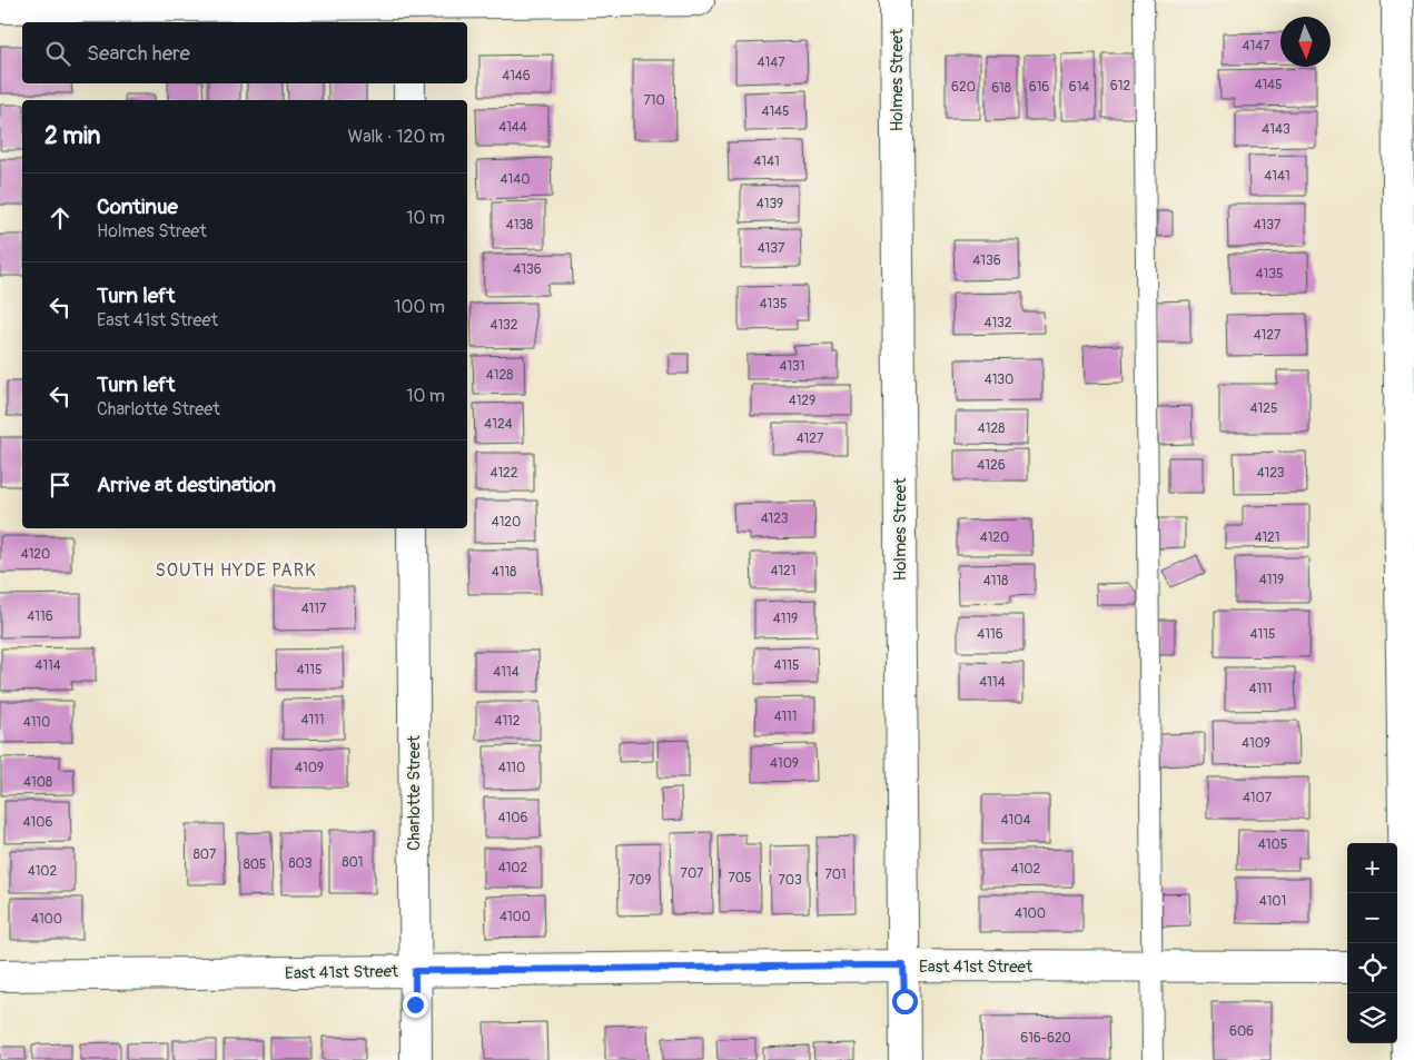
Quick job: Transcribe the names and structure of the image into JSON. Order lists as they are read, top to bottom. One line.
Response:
{"streets":{"street":["Holmes Street","Charlotte Street","East 41st Street"]},"crossings":[["Holmes Street","East 41st Street"],["Charlotte Street","East 41st Street"]],"districts":["SOUTH HYDE PARK"],"house_numbers":["4147","4147","4146","4145","612","620","616","614","618","710","4145","4144","4143","4141","4141","4140","4139","4138","4137","4137","4136","4136","4135","4135","4132","4132","4127","4131","4128","4130","4129","4125","4124","4128","4127","4126","4122","4123","4123","4120","4120","4121","4120","4121","4118","4119","4118","4117","4116","4119","4116","4115","4114","4115","4115","4114","4114","4111","4111","4111","4112","4110","4109","4109","4109","4110","4108","4107","4106","4104","4106","4105","807","801","803","805","4102","4102","4102","707","701","705","709","703","4101","4100","4100","4100","606","616-620"],"north":"bottom","page":{"search":"Search here","heading":["2 min","Walk · 120 m"],"list":[["Continue","Holmes Street","10 m"],["Turn left","East 41st Street","100 m"],["Turn left","Charlotte Street","10 m"],"Arrive at destination"],"map_buttons":["+","−"]}}
